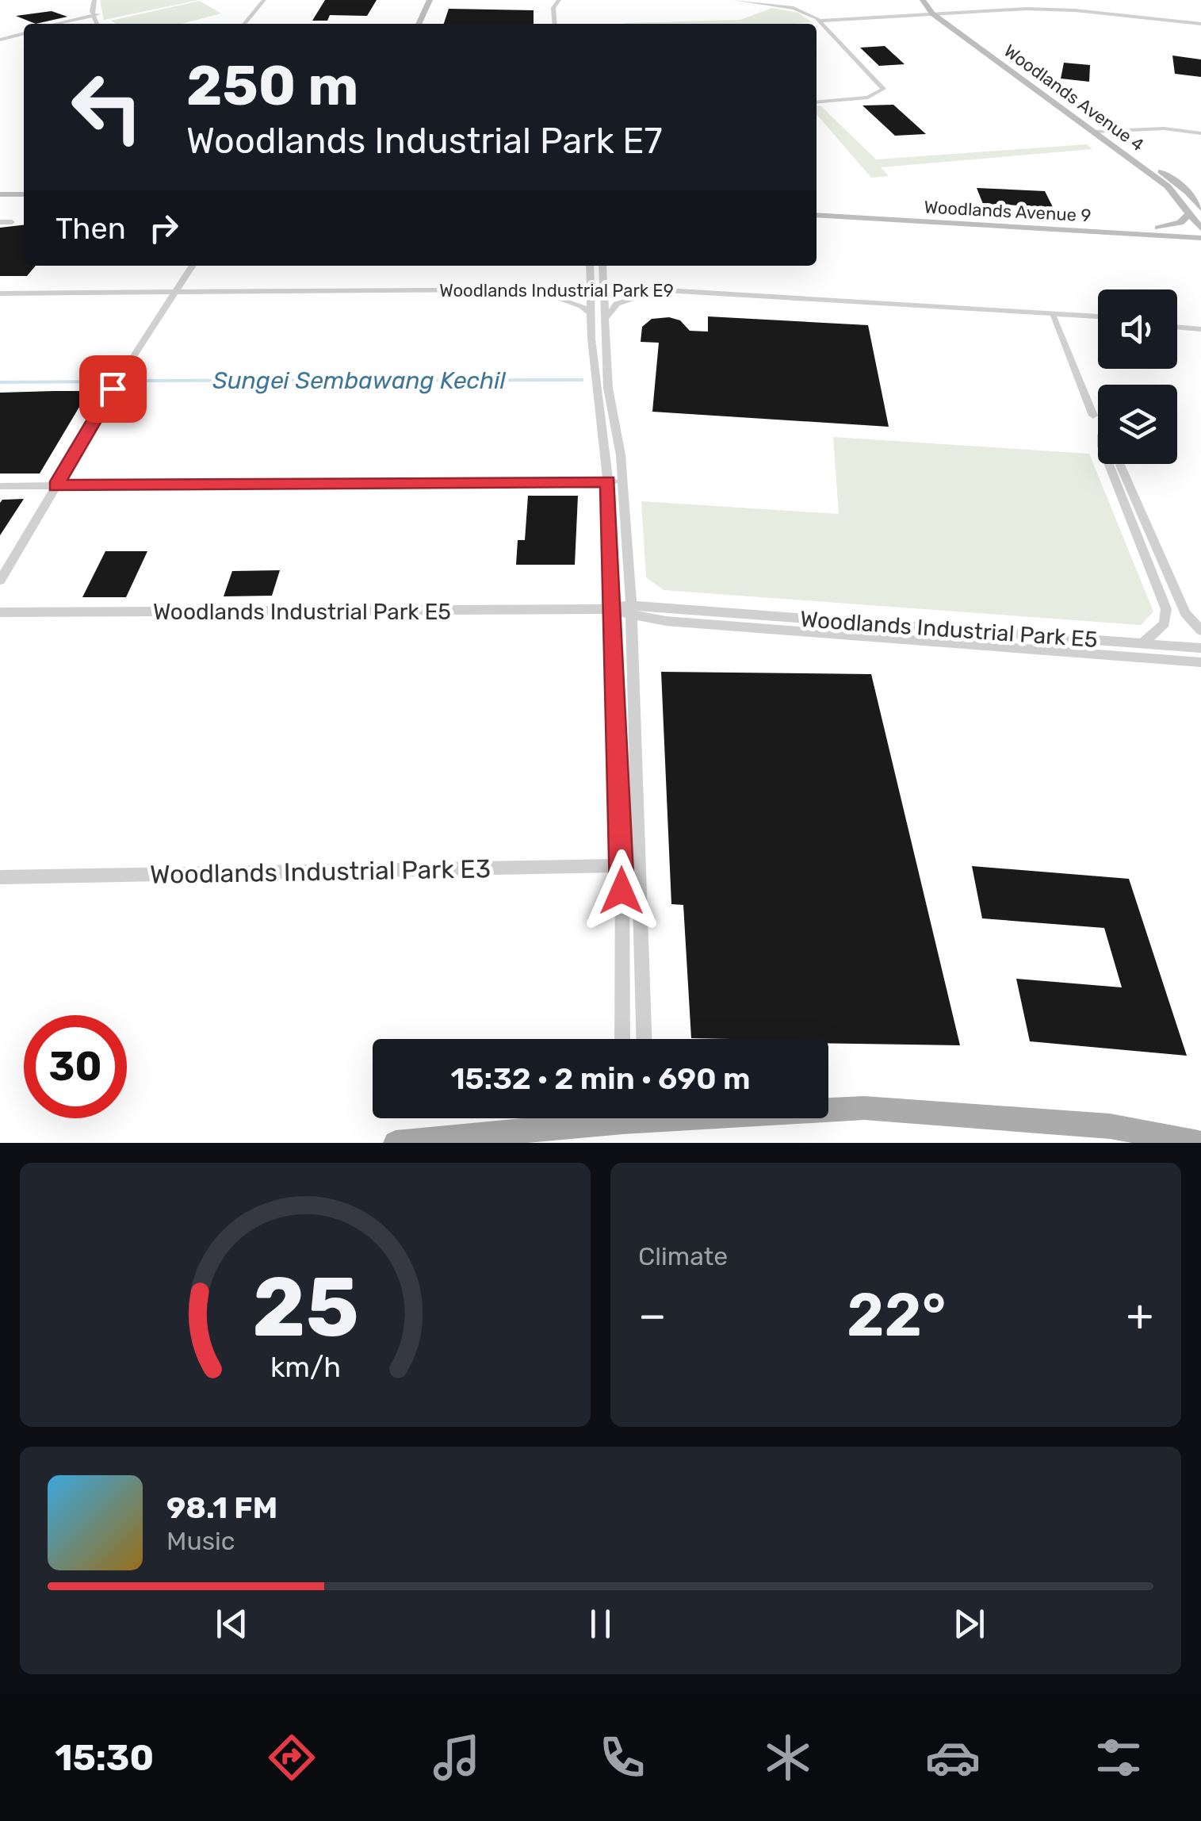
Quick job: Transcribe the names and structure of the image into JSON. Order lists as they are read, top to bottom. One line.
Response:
{"streets":{"main road":["Woodlands Avenue 4","Woodlands Avenue 9"],"street":["Woodlands Industrial Park E9","Woodlands Industrial Park E5","Woodlands Industrial Park E3"]},"crossings":[["Woodlands Avenue 4","Woodlands Avenue 9"]],"water":["Sungei Sembawang Kechil"],"page":{"turn":["250 m","Woodlands Industrial Park E7"],"then":"Then","limit":"30","trip":"15:32 · 2 min · 690 m","tile":"Climate","heat":["−","22°","+"],"song":["98.1 FM","Music"],"tabs":"15:30","gauge":["25","km/h"]}}
